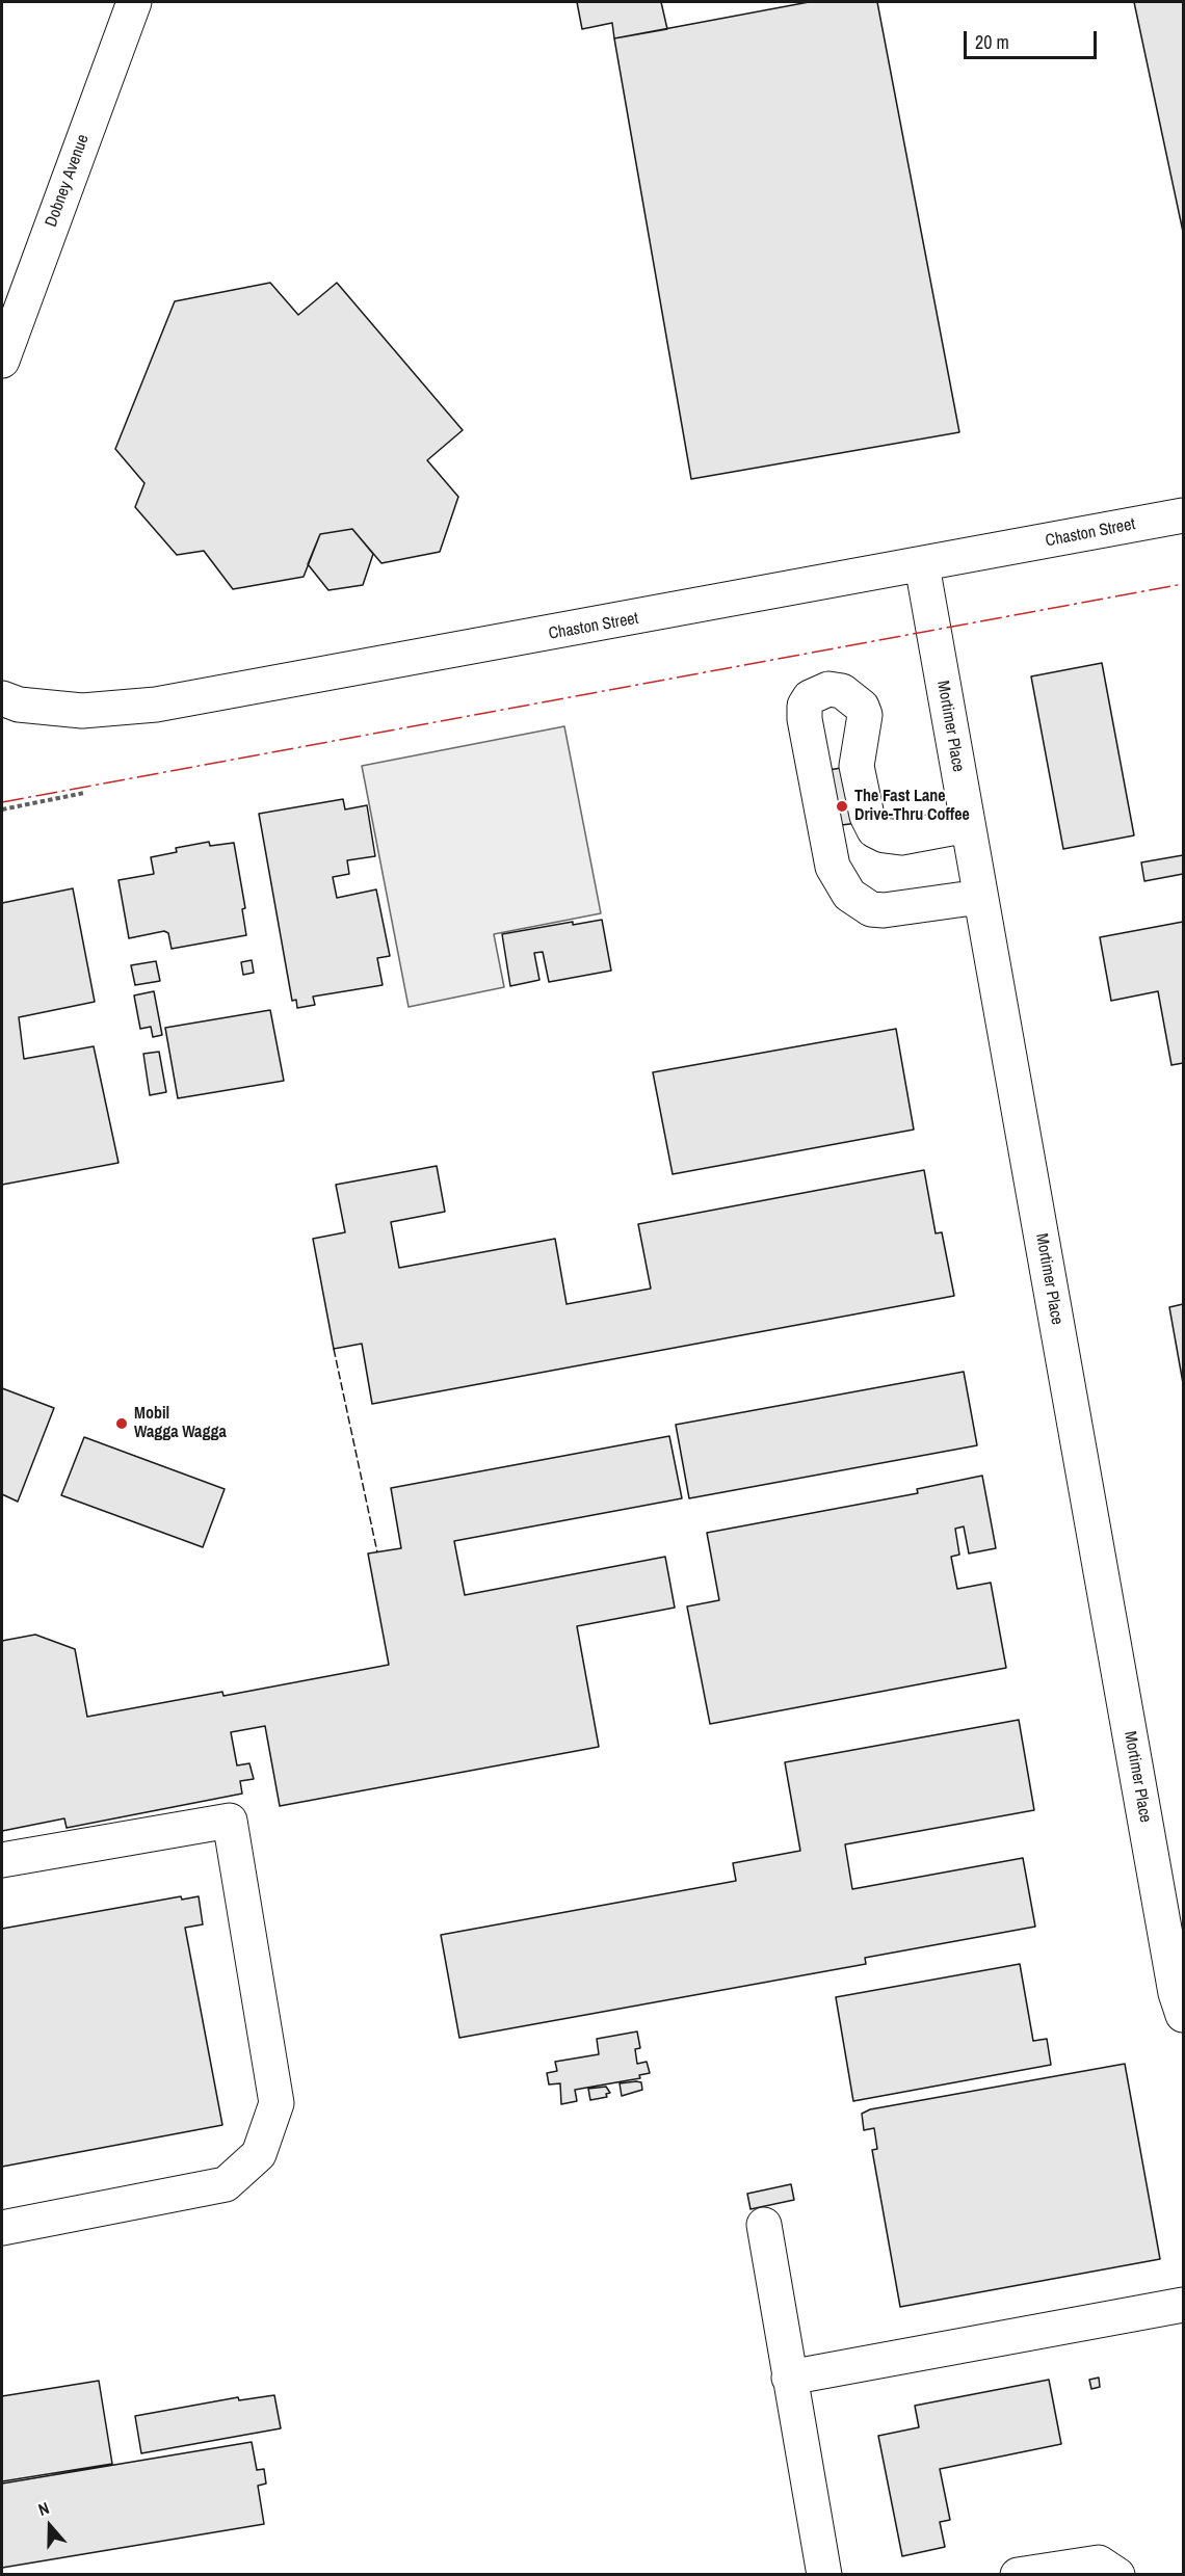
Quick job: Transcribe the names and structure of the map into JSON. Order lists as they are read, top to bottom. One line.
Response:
{"streets":{"street":["Dobney Avenue","Chaston Street","Mortimer Place"]},"crossings":[["Chaston Street","Mortimer Place"]],"places":["The Fast Lane Drive-Thru Coffee","Mobil Wagga Wagga"],"scale_bar":"20 m","north":"top"}
